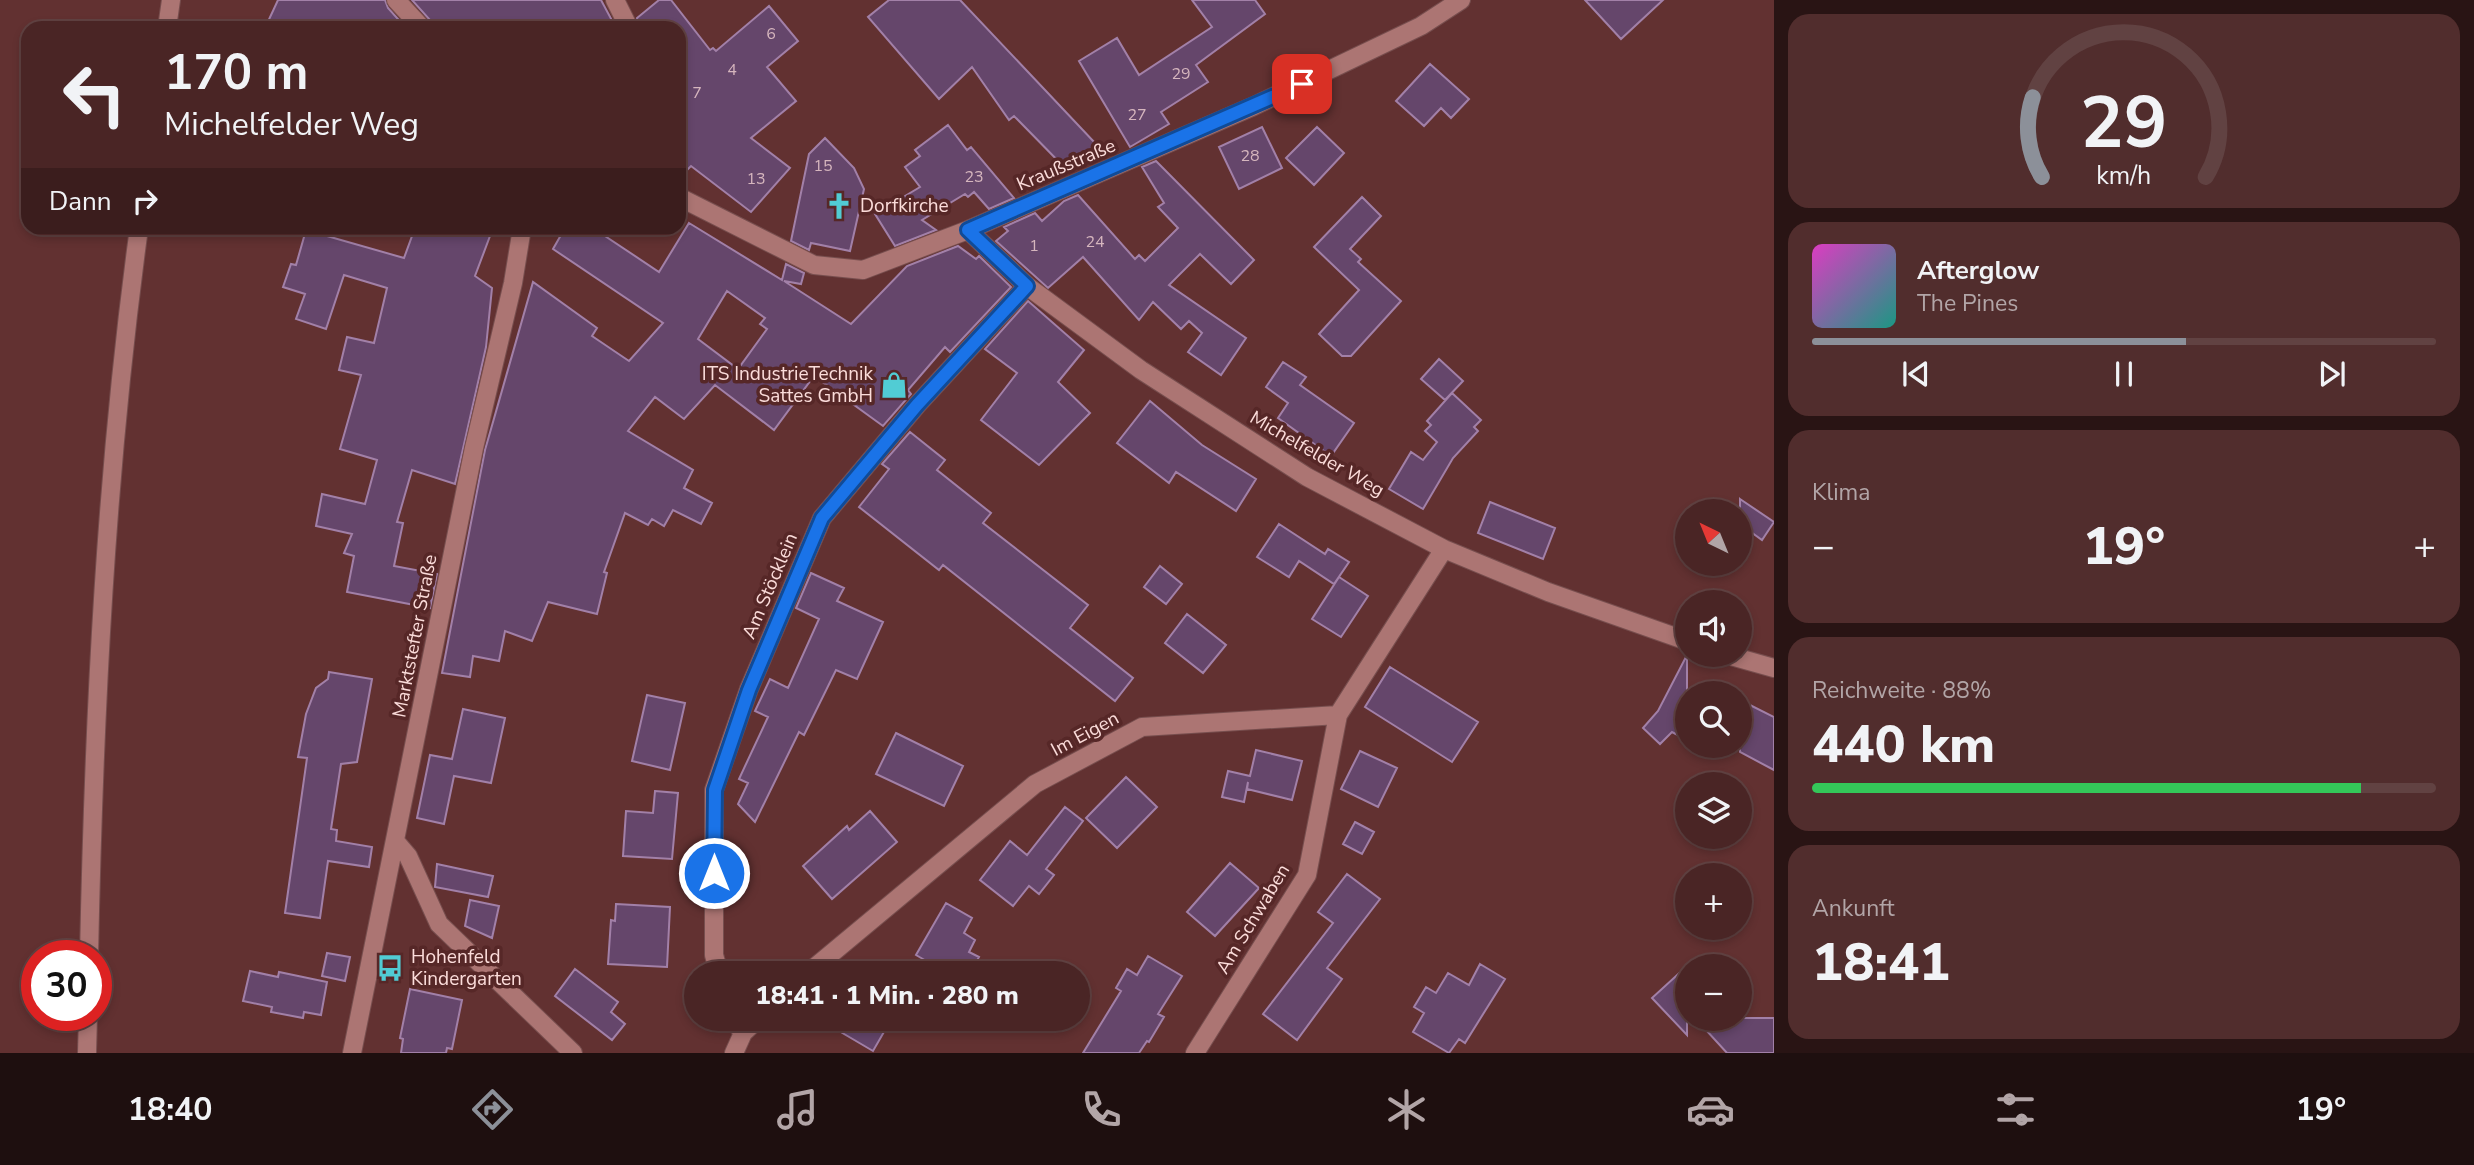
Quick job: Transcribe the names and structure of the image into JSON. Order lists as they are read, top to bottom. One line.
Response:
{"streets":{"street":["Kraußstraße","Michelfelder Weg","Am Stöcklein","Marktstefter Straße","Im Eigen","Am Schwaben"]},"crossings":[["Kraußstraße","Michelfelder Weg"],["Michelfelder Weg","Am Stöcklein"],["Im Eigen","Am Schwaben"]],"places":{"church":["Dorfkirche"],"shop":["ITS IndustrieTechnik Sattes GmbH"],"bus stop":["Hohenfeld Kindergarten"]},"house_numbers":["6","4","29","7","27","28","15","23","13","24","1"],"north":"top left","page":{"turn":["170 m","Michelfelder Weg"],"then":"Dann","song":["Afterglow","The Pines"],"tile":["Klima",["Reichweite · 88%","440 km"],["Ankunft","18:41"]],"map_buttons":["+","−"],"heat":["−","19°","+"],"limit":"30","trip":"18:41 · 1 Min. · 280 m","tabs":["18:40","19°"],"gauge":["29","km/h"]}}
